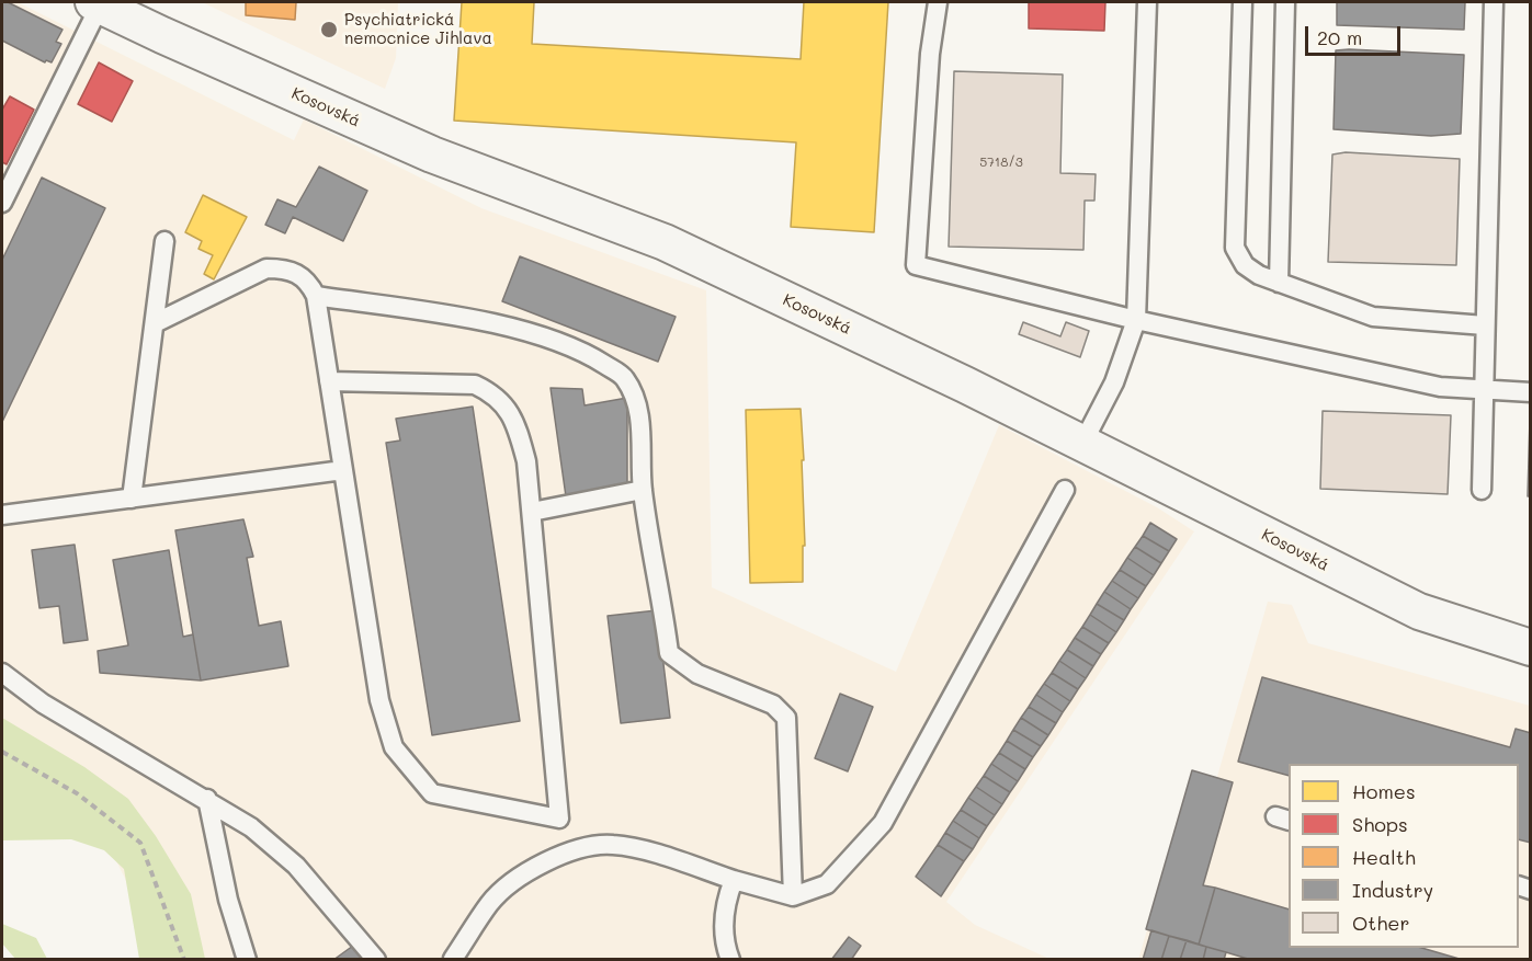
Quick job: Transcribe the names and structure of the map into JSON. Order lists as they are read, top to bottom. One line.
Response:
{"streets":{"street":["Kosovská"]},"places":["Psychiatrická nemocnice Jihlava"],"house_numbers":["5718/3"],"legend":["Homes","Shops","Health","Industry","Other"],"scale_bar":"20 m"}
